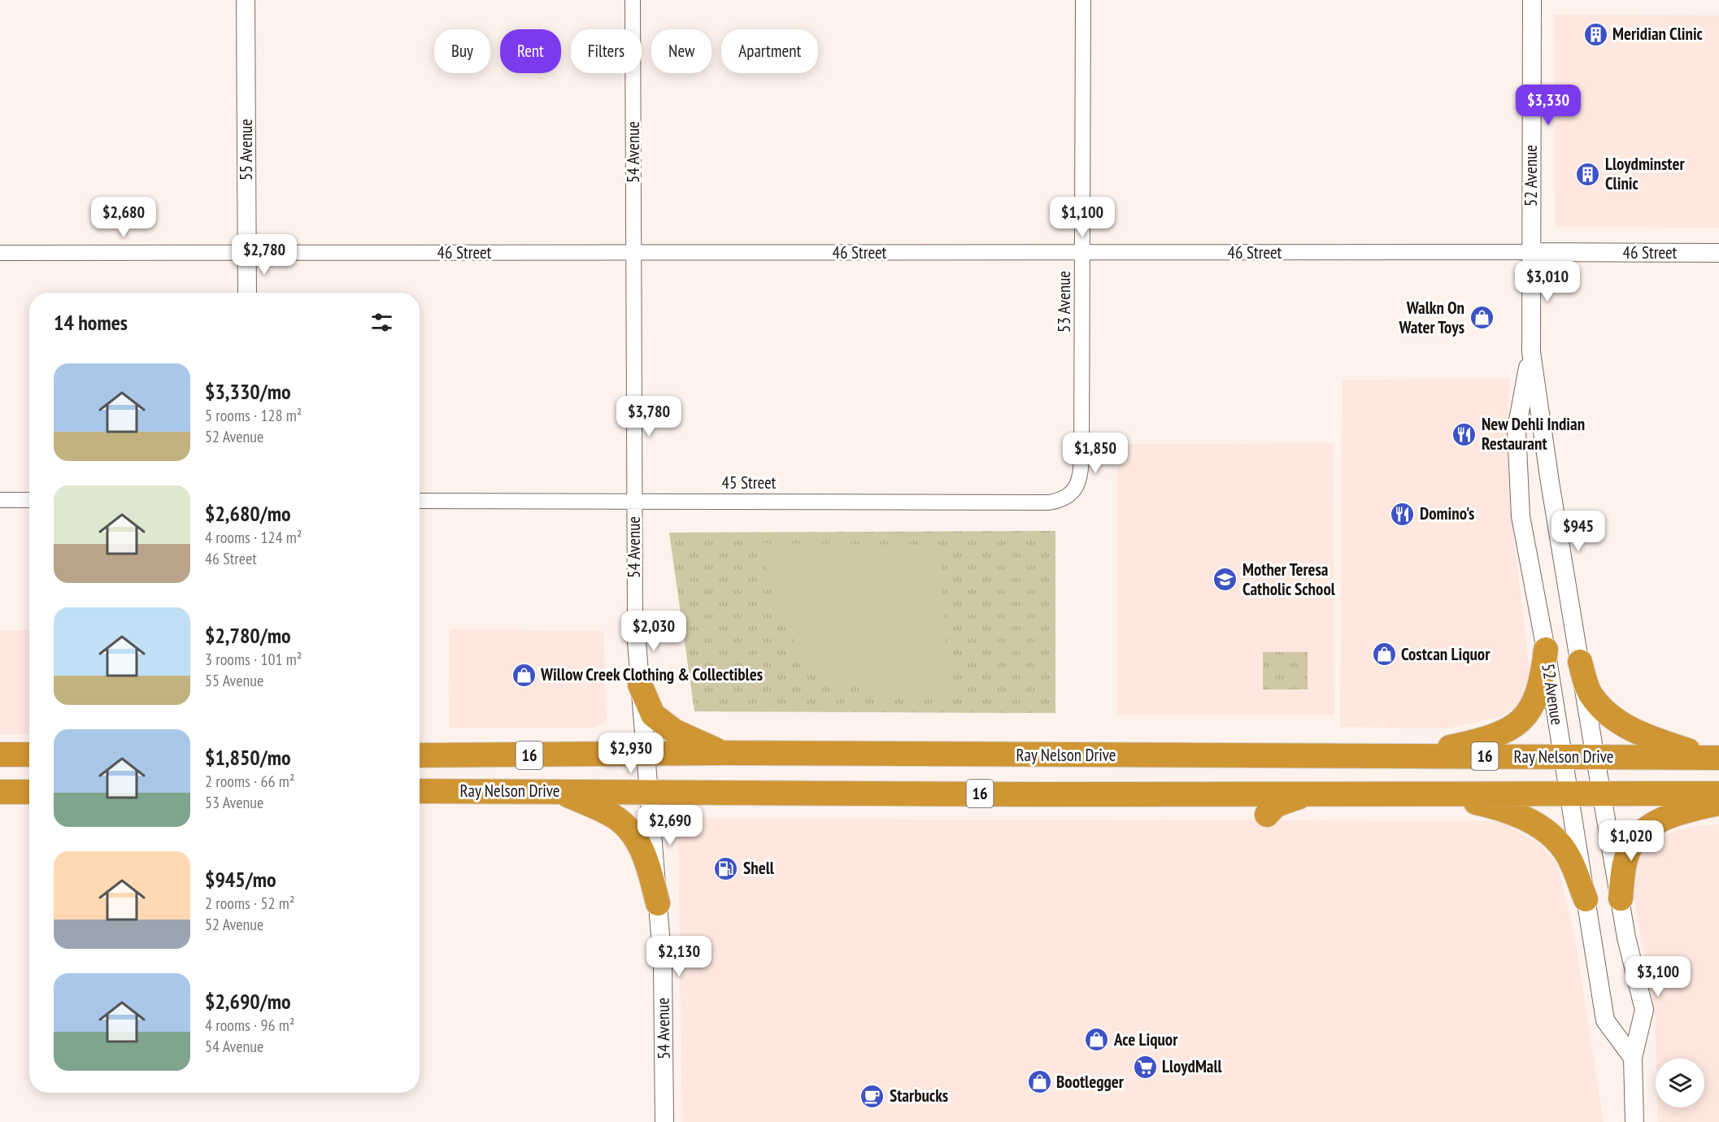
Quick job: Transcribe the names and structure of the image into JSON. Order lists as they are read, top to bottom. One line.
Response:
{"streets":{"highway":["16","Ray Nelson Drive"],"street":["55 Avenue","54 Avenue","52 Avenue","46 Street","53 Avenue","45 Street"]},"crossings":[["55 Avenue","46 Street"],["54 Avenue","46 Street"],["54 Avenue","45 Street"],["54 Avenue","Ray Nelson Drive"],["52 Avenue","46 Street"],["52 Avenue","Ray Nelson Drive"],["46 Street","53 Avenue"],["53 Avenue","45 Street"]],"places":{"building":["Meridian Clinic","Lloydminster Clinic"],"shop":["Walkn On Water Toys","Costcan Liquor","Willow Creek Clothing & Collectibles","Ace Liquor","Bootlegger"],"restaurant":["New Dehli Indian Restaurant","Domino's"],"school or university":["Mother Teresa Catholic School"],"fuel station":["Shell"],"supermarket":["LloydMall"],"cafe":["Starbucks"]},"page":{"chip":["Buy","Rent","Filters","New","Apartment"],"price":["$3,330","$2,680","$1,100","$2,780","$3,010","$3,780","$1,850","$945","$2,030","$2,930","$2,690","$1,020","$2,130","$3,100"],"heading":"14 homes","list":[{"name":"$3,330/mo","note":"5 rooms · 128 m² · 52 Avenue"},{"name":"$2,680/mo","note":"4 rooms · 124 m² · 46 Street"},{"name":"$2,780/mo","note":"3 rooms · 101 m² · 55 Avenue"},{"name":"$1,850/mo","note":"2 rooms · 66 m² · 53 Avenue"},{"name":"$945/mo","note":"2 rooms · 52 m² · 52 Avenue"},{"name":"$2,690/mo","note":"4 rooms · 96 m² · 54 Avenue"}]}}
